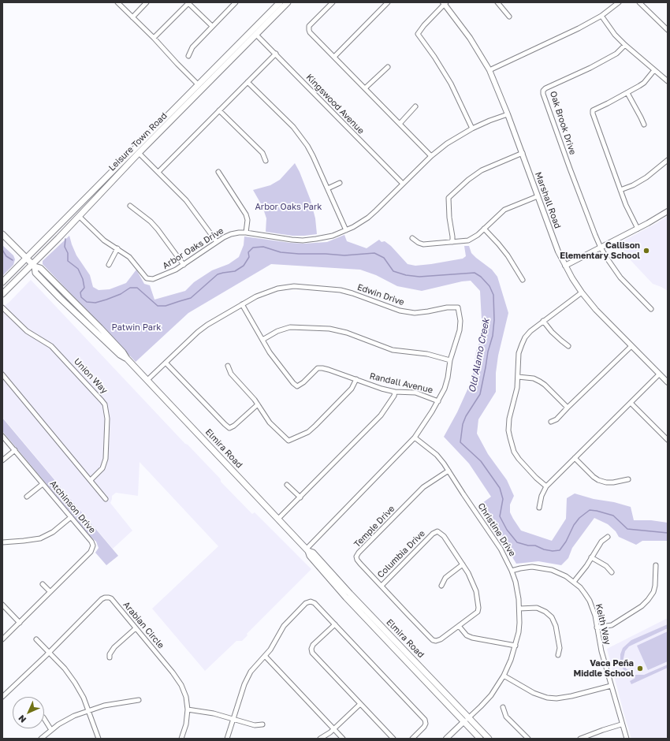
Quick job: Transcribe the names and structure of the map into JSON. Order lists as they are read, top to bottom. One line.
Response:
{"streets":{"main road":["Leisure Town Road","Elmira Road"],"street":["Kingswood Avenue","Oak Brook Drive","Marshall Road","Arbor Oaks Drive","Edwin Drive","Union Way","Randall Avenue","Atchinson Drive","Temple Drive","Christine Drive","Columbia Drive","Keith Way","Arabian Circle"]},"crossings":[["Kingswood Avenue","Leisure Town Road"],["Kingswood Avenue","Arbor Oaks Drive"],["Leisure Town Road","Arbor Oaks Drive"],["Leisure Town Road","Elmira Road"],["Marshall Road","Arbor Oaks Drive"],["Edwin Drive","Randall Avenue"],["Edwin Drive","Elmira Road"],["Edwin Drive","Christine Drive"],["Elmira Road","Christine Drive"],["Temple Drive","Christine Drive"],["Temple Drive","Columbia Drive"],["Christine Drive","Keith Way"]],"water":["Old Alamo Creek"],"parks":["Arbor Oaks Park","Patwin Park"],"places":["Callison Elementary School","Vaca Peña Middle School"],"north":"bottom left"}
